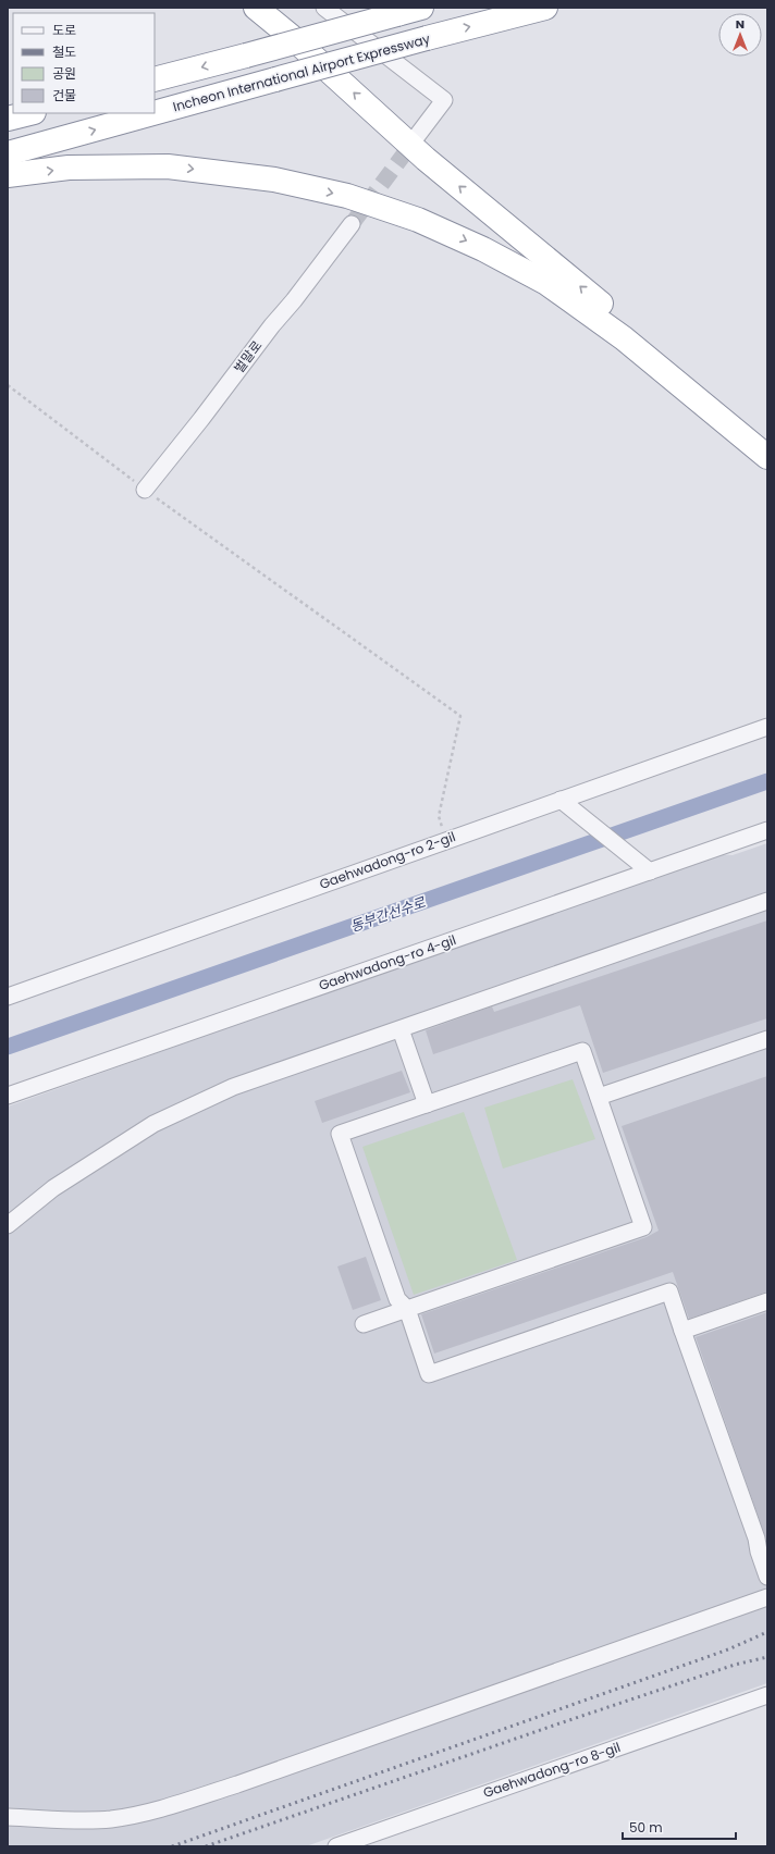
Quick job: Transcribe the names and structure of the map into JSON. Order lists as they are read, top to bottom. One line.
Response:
{"streets":{"highway":["Incheon International Airport Expressway"],"street":["벌말로","Gaehwadong-ro 2-gil","Gaehwadong-ro 4-gil","Gaehwadong-ro 8-gil"]},"water":["동부간선수로"],"legend":["도로","철도","공원","건물"],"scale_bar":"50 m","north":"top"}
